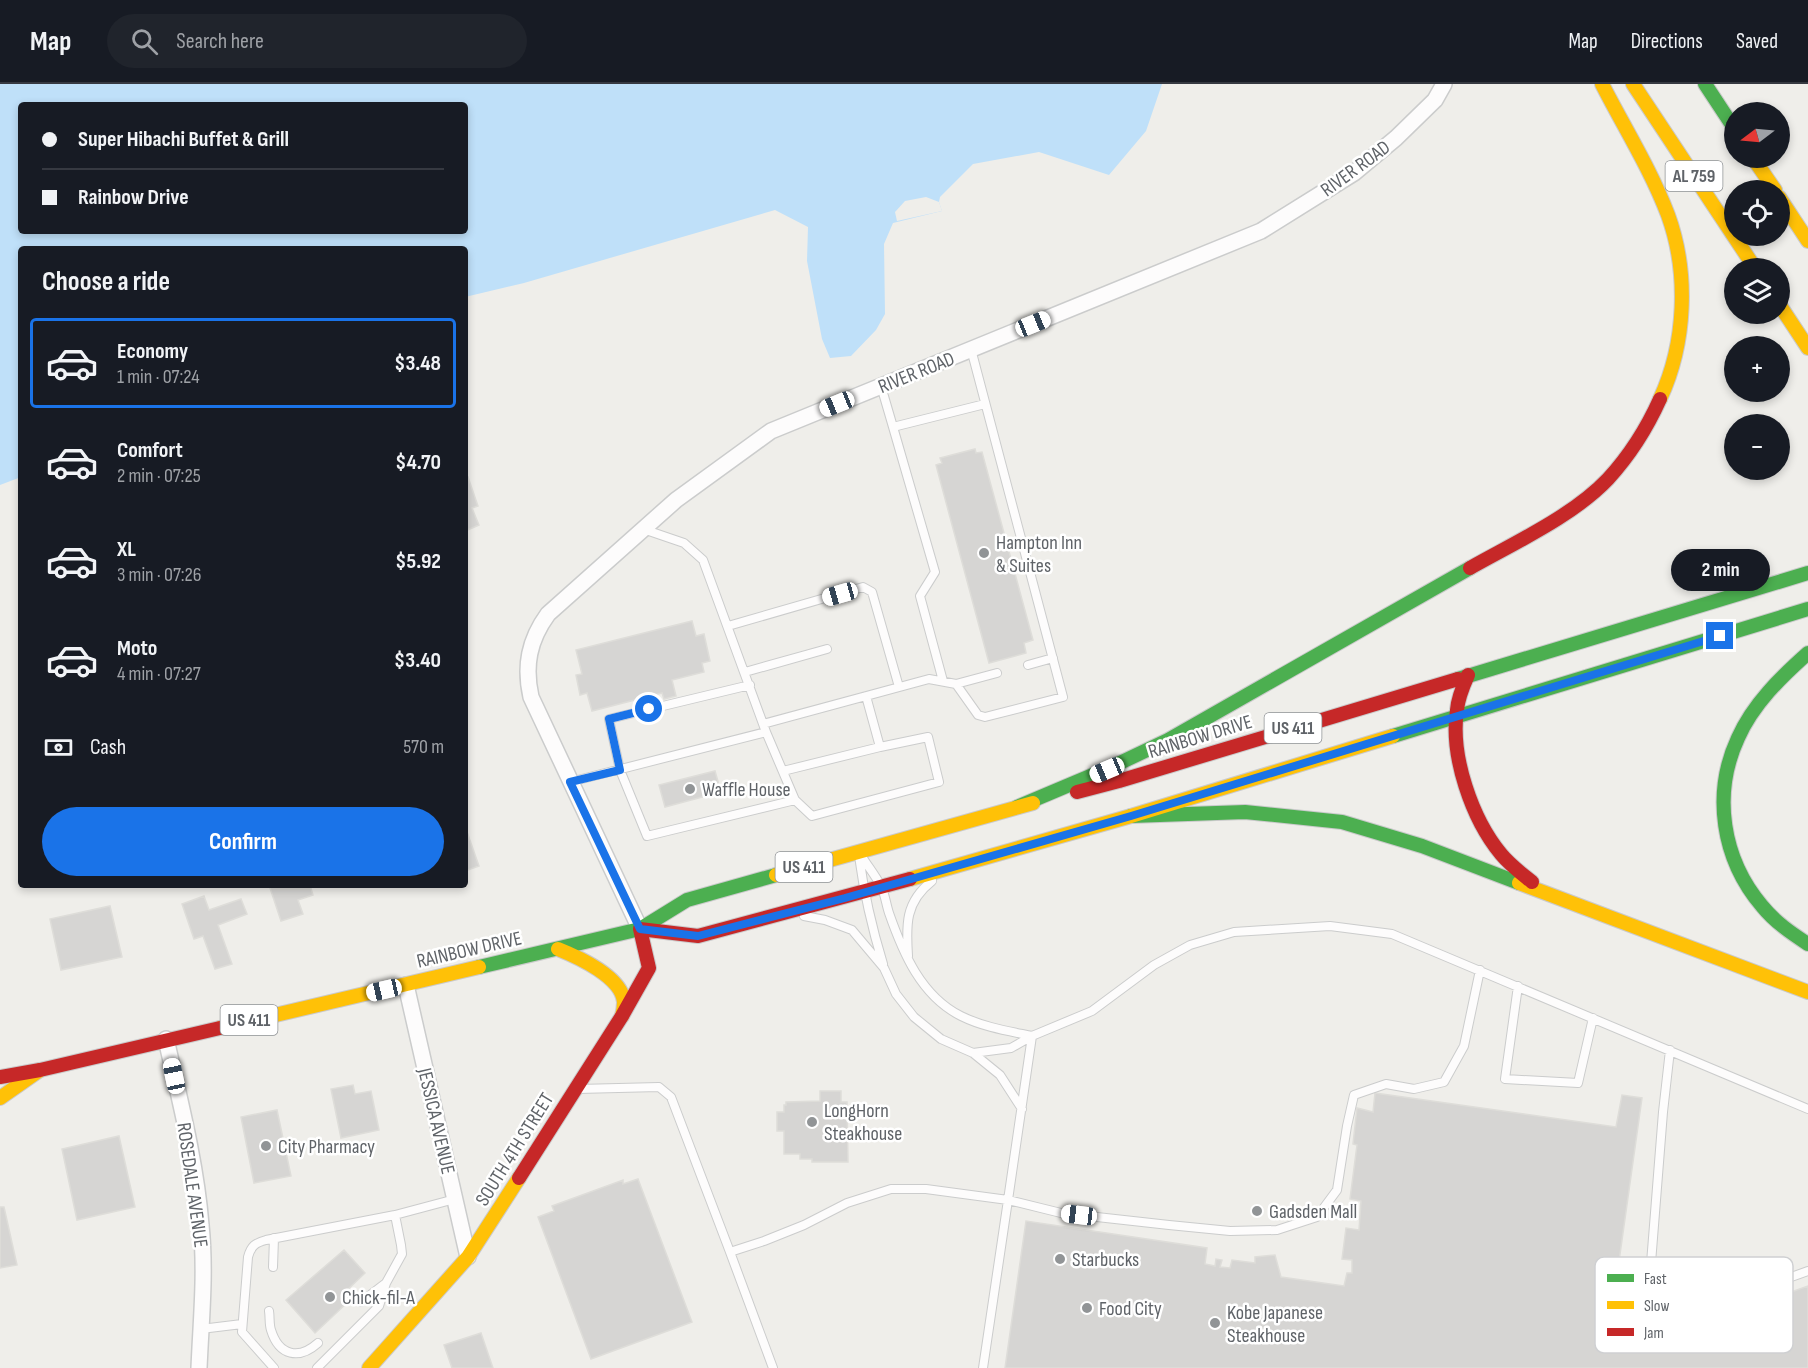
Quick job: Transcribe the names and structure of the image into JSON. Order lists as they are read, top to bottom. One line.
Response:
{"streets":{"main road":["AL 759","US 411","RAINBOW DRIVE","SOUTH 4TH STREET"],"street":["RIVER ROAD","JESSICA AVENUE","ROSEDALE AVENUE"]},"crossings":[["RIVER ROAD","RAINBOW DRIVE"],["RIVER ROAD","SOUTH 4TH STREET"],["US 411","RAINBOW DRIVE"],["RAINBOW DRIVE","JESSICA AVENUE"],["RAINBOW DRIVE","SOUTH 4TH STREET"],["RAINBOW DRIVE","ROSEDALE AVENUE"],["JESSICA AVENUE","SOUTH 4TH STREET"]],"places":["Hampton Inn & Suites","Waffle House","LongHorn Steakhouse","City Pharmacy","Gadsden Mall","Starbucks","Chick-fil-A","Food City","Kobe Japanese Steakhouse"],"legend":["Fast","Slow","Jam"],"north":"left","page":{"header":"Map","search":"Search here","nav":["Map","Directions","Saved"],"map_buttons":["+","−"],"banner":["Super Hibachi Buffet & Grill","Rainbow Drive"],"heading":"Choose a ride","list":[{"name":"Economy","note":"1 min · 07:24","value":"$3.48"},{"name":"Comfort","note":"2 min · 07:25","value":"$4.70"},{"name":"XL","note":"3 min · 07:26","value":"$5.92"},{"name":"Moto","note":"4 min · 07:27","value":"$3.40"}],"bubble":"2 min","pay":["Cash","570 m"],"buttons":"Confirm"}}
